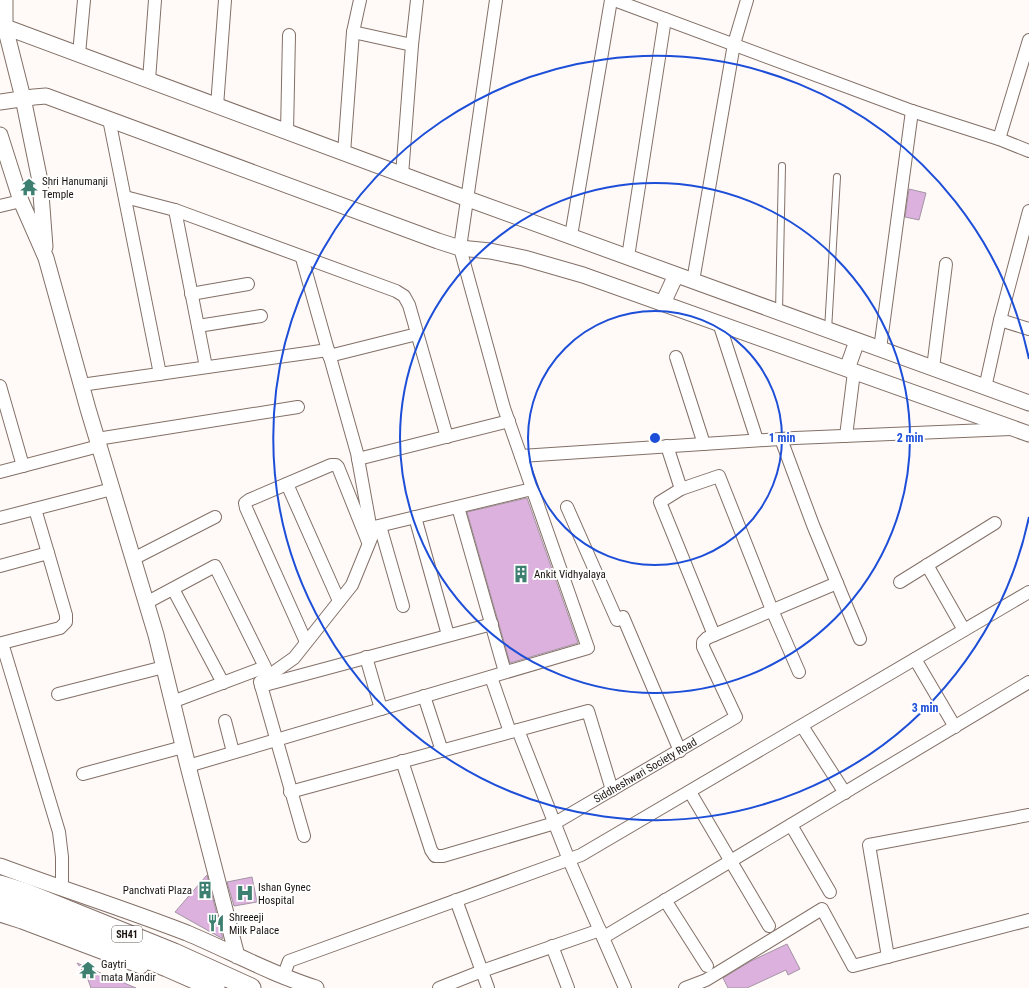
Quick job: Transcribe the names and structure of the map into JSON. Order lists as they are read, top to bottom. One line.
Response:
{"streets":{"main road":["SH41"],"street":["Siddheshwari Society Road"]},"places":{"temple":["Shri Hanumanji Temple","Gaytri mata Mandir"],"building":["Ankit Vidhyalaya","Panchvati Plaza"],"hospital":["Ishan Gynec Hospital"],"restaurant":["Shreeeji Milk Palace"]},"rings":["1 min","2 min","3 min"]}
